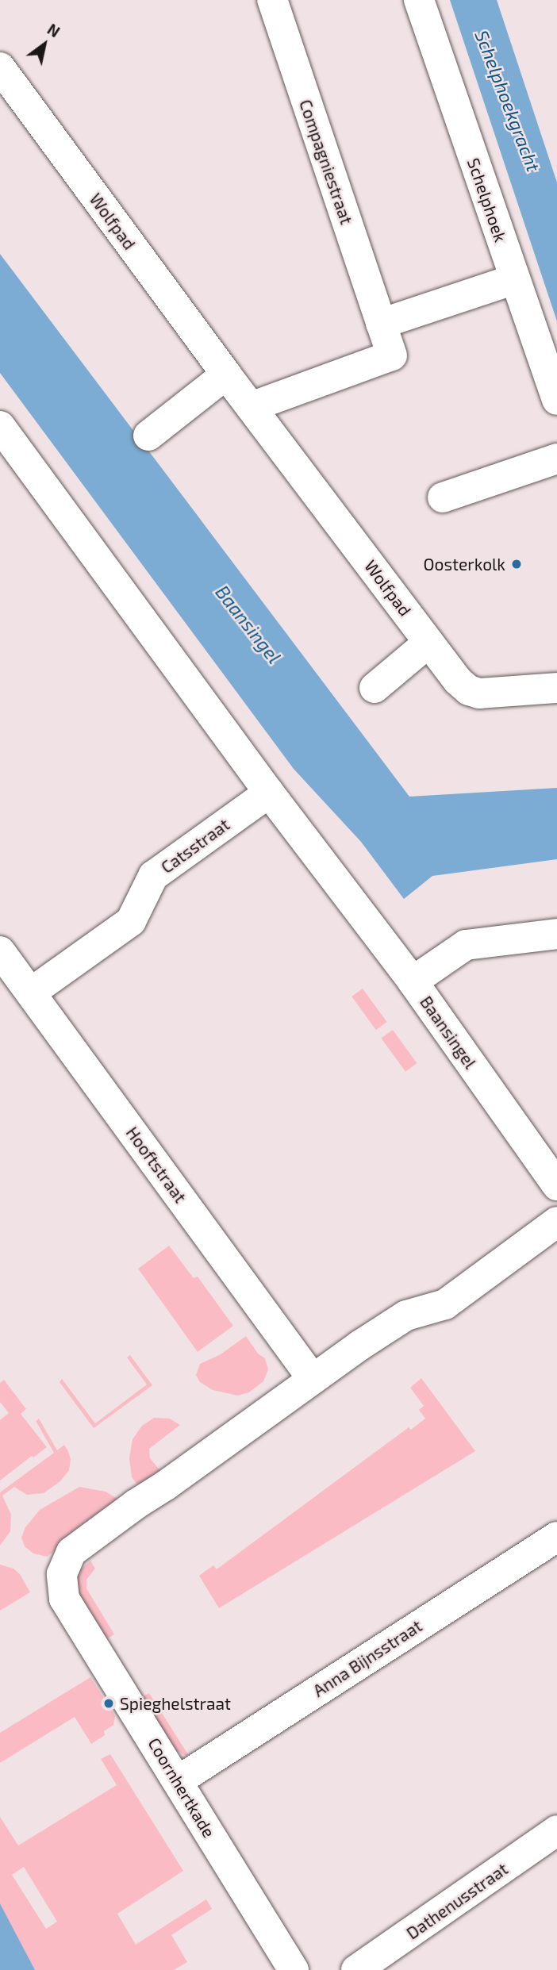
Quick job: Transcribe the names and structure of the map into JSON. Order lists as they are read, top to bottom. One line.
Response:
{"streets":{"street":["Compagniestraat","Schelphoek","Wolfpad","Catsstraat","Baansingel","Hooftstraat","Anna Bijnsstraat","Coornhertkade","Dathenusstraat"]},"crossings":[["Compagniestraat","Wolfpad"],["Catsstraat","Baansingel"],["Catsstraat","Hooftstraat"],["Hooftstraat","Coornhertkade"],["Anna Bijnsstraat","Coornhertkade"]],"water":["Schelphoekgracht","Baansingel"],"places":["Oosterkolk","Spieghelstraat"],"north":"top right"}
